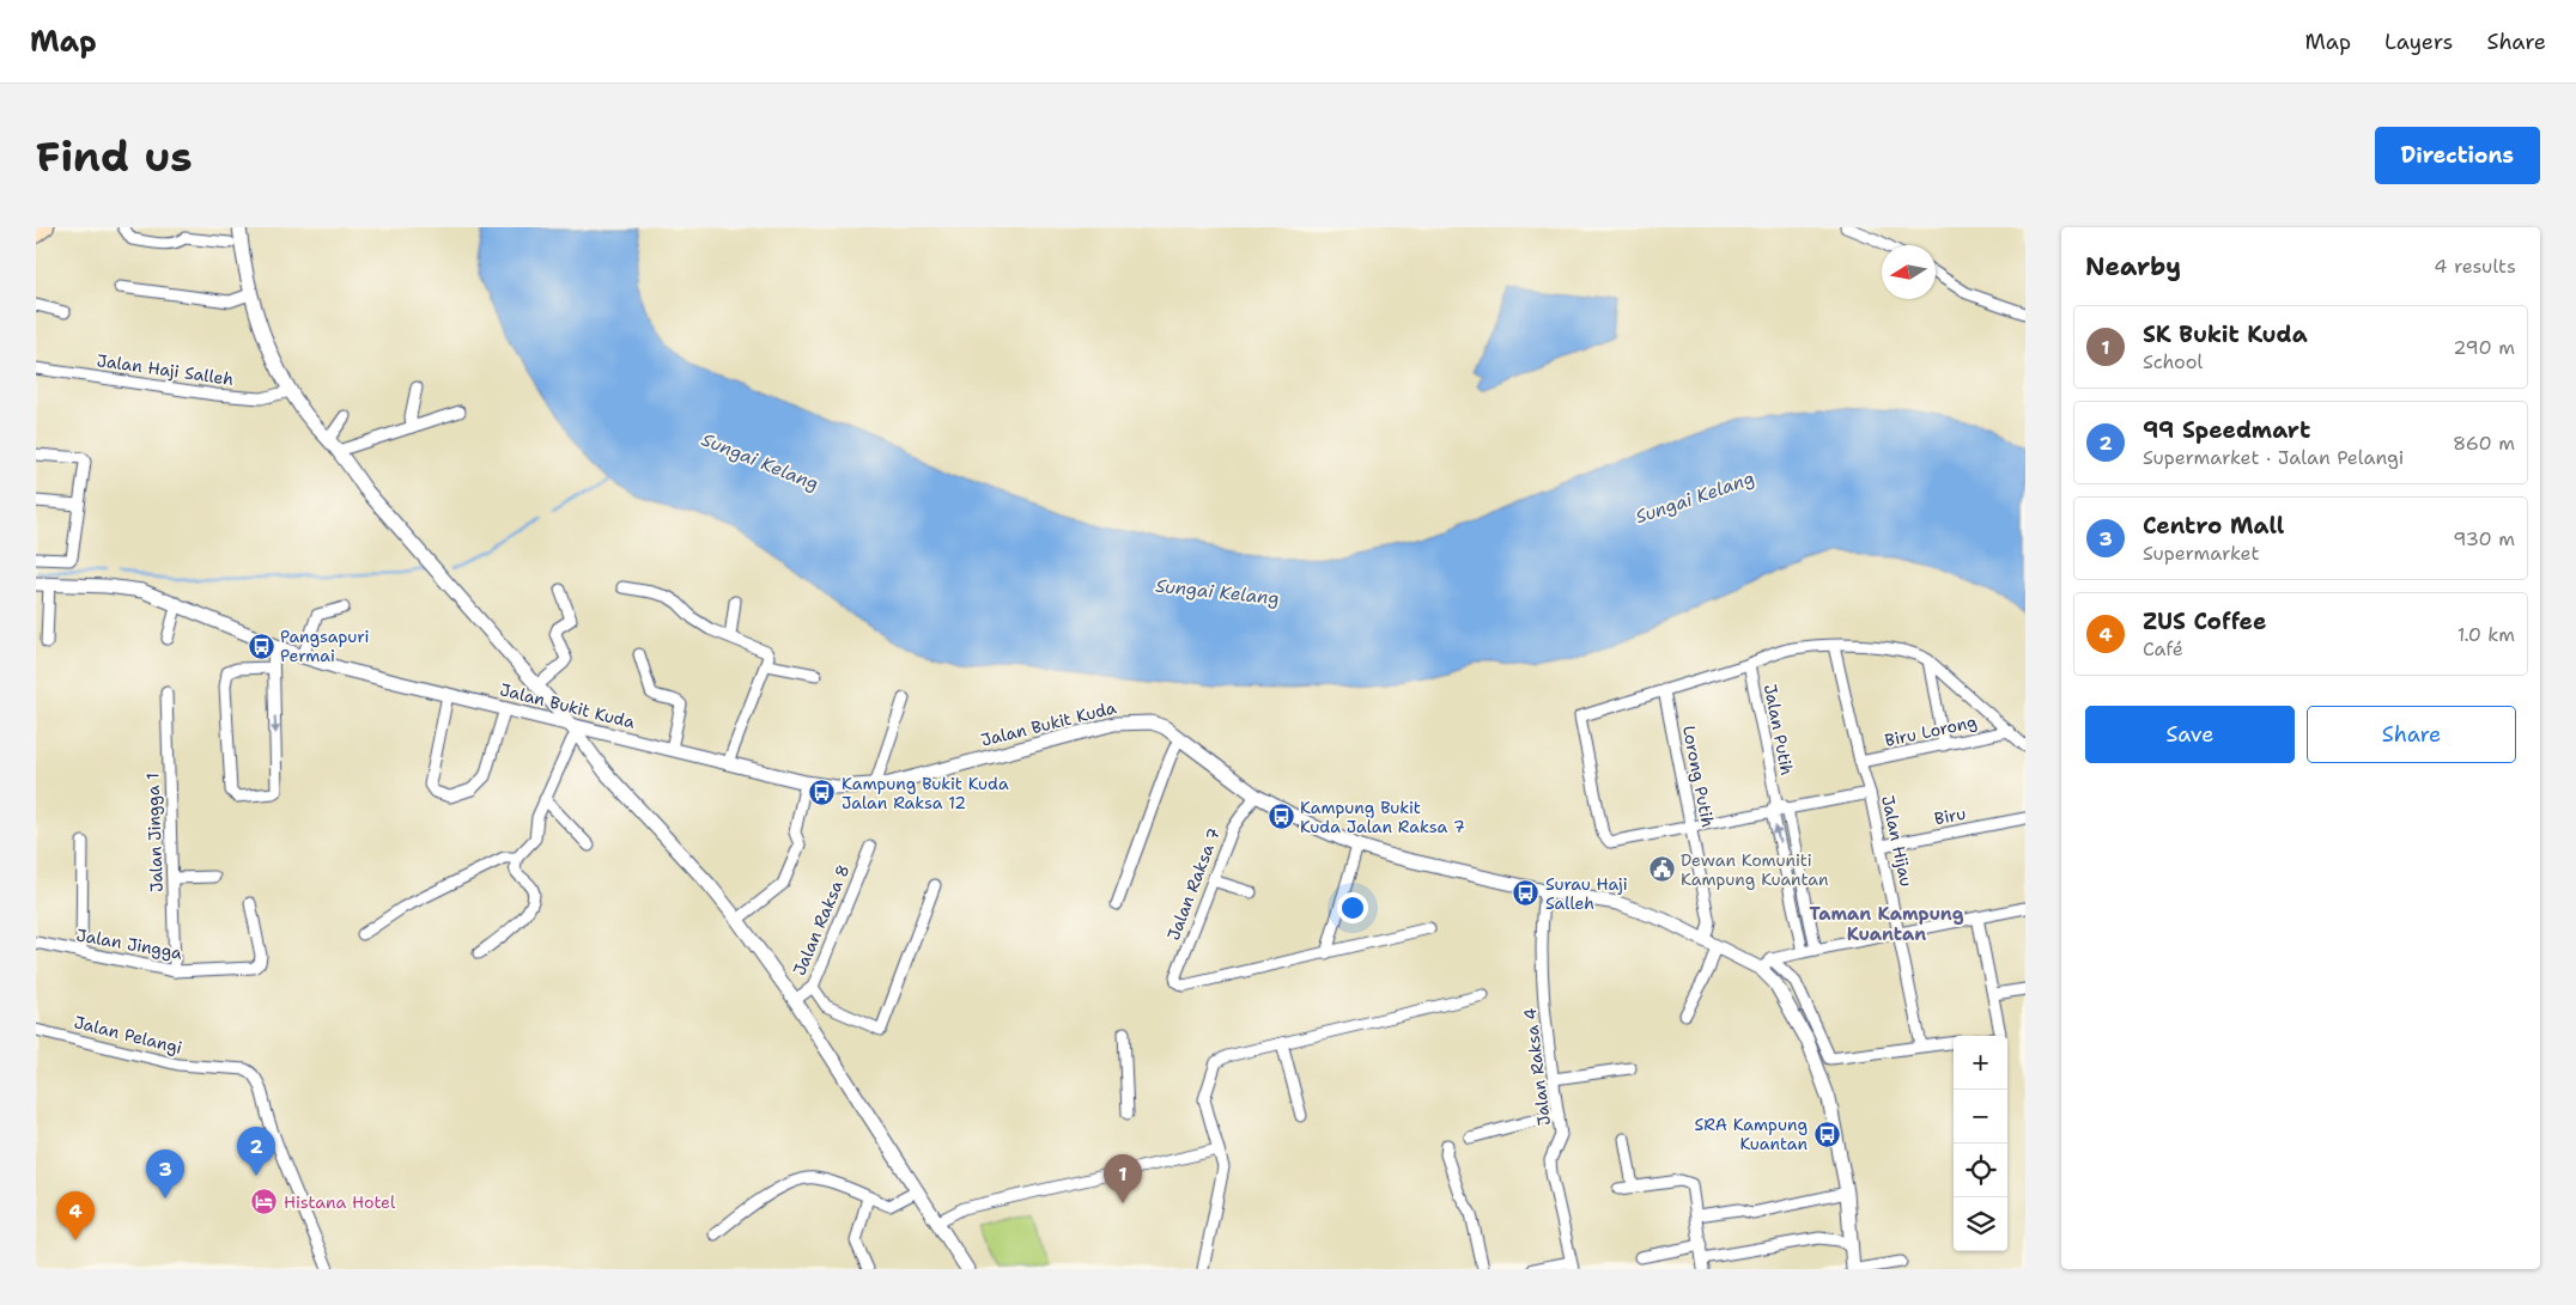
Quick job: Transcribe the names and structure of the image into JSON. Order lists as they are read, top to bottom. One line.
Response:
{"streets":{"street":["Jalan Haji Salleh","Jalan Bukit Kuda","Jalan Putih","Biru Lorong","Lorong Putih","Biru","Jalan Jingga 1","Jalan Hijau","Jalan Raksa 7","Jalan Raksa 8","Jalan Jingga","Jalan Pelangi","Jalan Raksa 4"]},"crossings":[["Jalan Bukit Kuda","Lorong Putih"],["Jalan Bukit Kuda","Jalan Raksa 7"],["Jalan Bukit Kuda","Jalan Raksa 4"],["Biru Lorong","Jalan Hijau"],["Biru","Jalan Hijau"],["Jalan Jingga 1","Jalan Jingga"]],"districts":["Taman Kampung Kuantan"],"water":["Sungai Kelang"],"places":{"bus stop":["Pangsapuri Permai","Kampung Bukit Kuda Jalan Raksa 12","Kampung Bukit Kuda Jalan Raksa 7","Surau Haji Salleh","SRA Kampung Kuantan"],"public building":["Dewan Komuniti Kampung Kuantan"],"hotel":["Histana Hotel"]},"north":"left","page":{"header":"Map","nav":["Map","Layers","Share"],"buttons":["Directions",["Save","Share"]],"title":"Find us","heading":["Nearby","4 results"],"list":[{"mark":"1","name":"SK Bukit Kuda","note":"School","value":"290 m"},{"mark":"2","name":"99 Speedmart","note":"Supermarket · Jalan Pelangi","value":"860 m"},{"mark":"3","name":"Centro Mall","note":"Supermarket","value":"930 m"},{"mark":"4","name":"ZUS Coffee","note":"Café","value":"1.0 km"}],"map_buttons":["+","−"],"pins":["2","3","1","4"]}}
